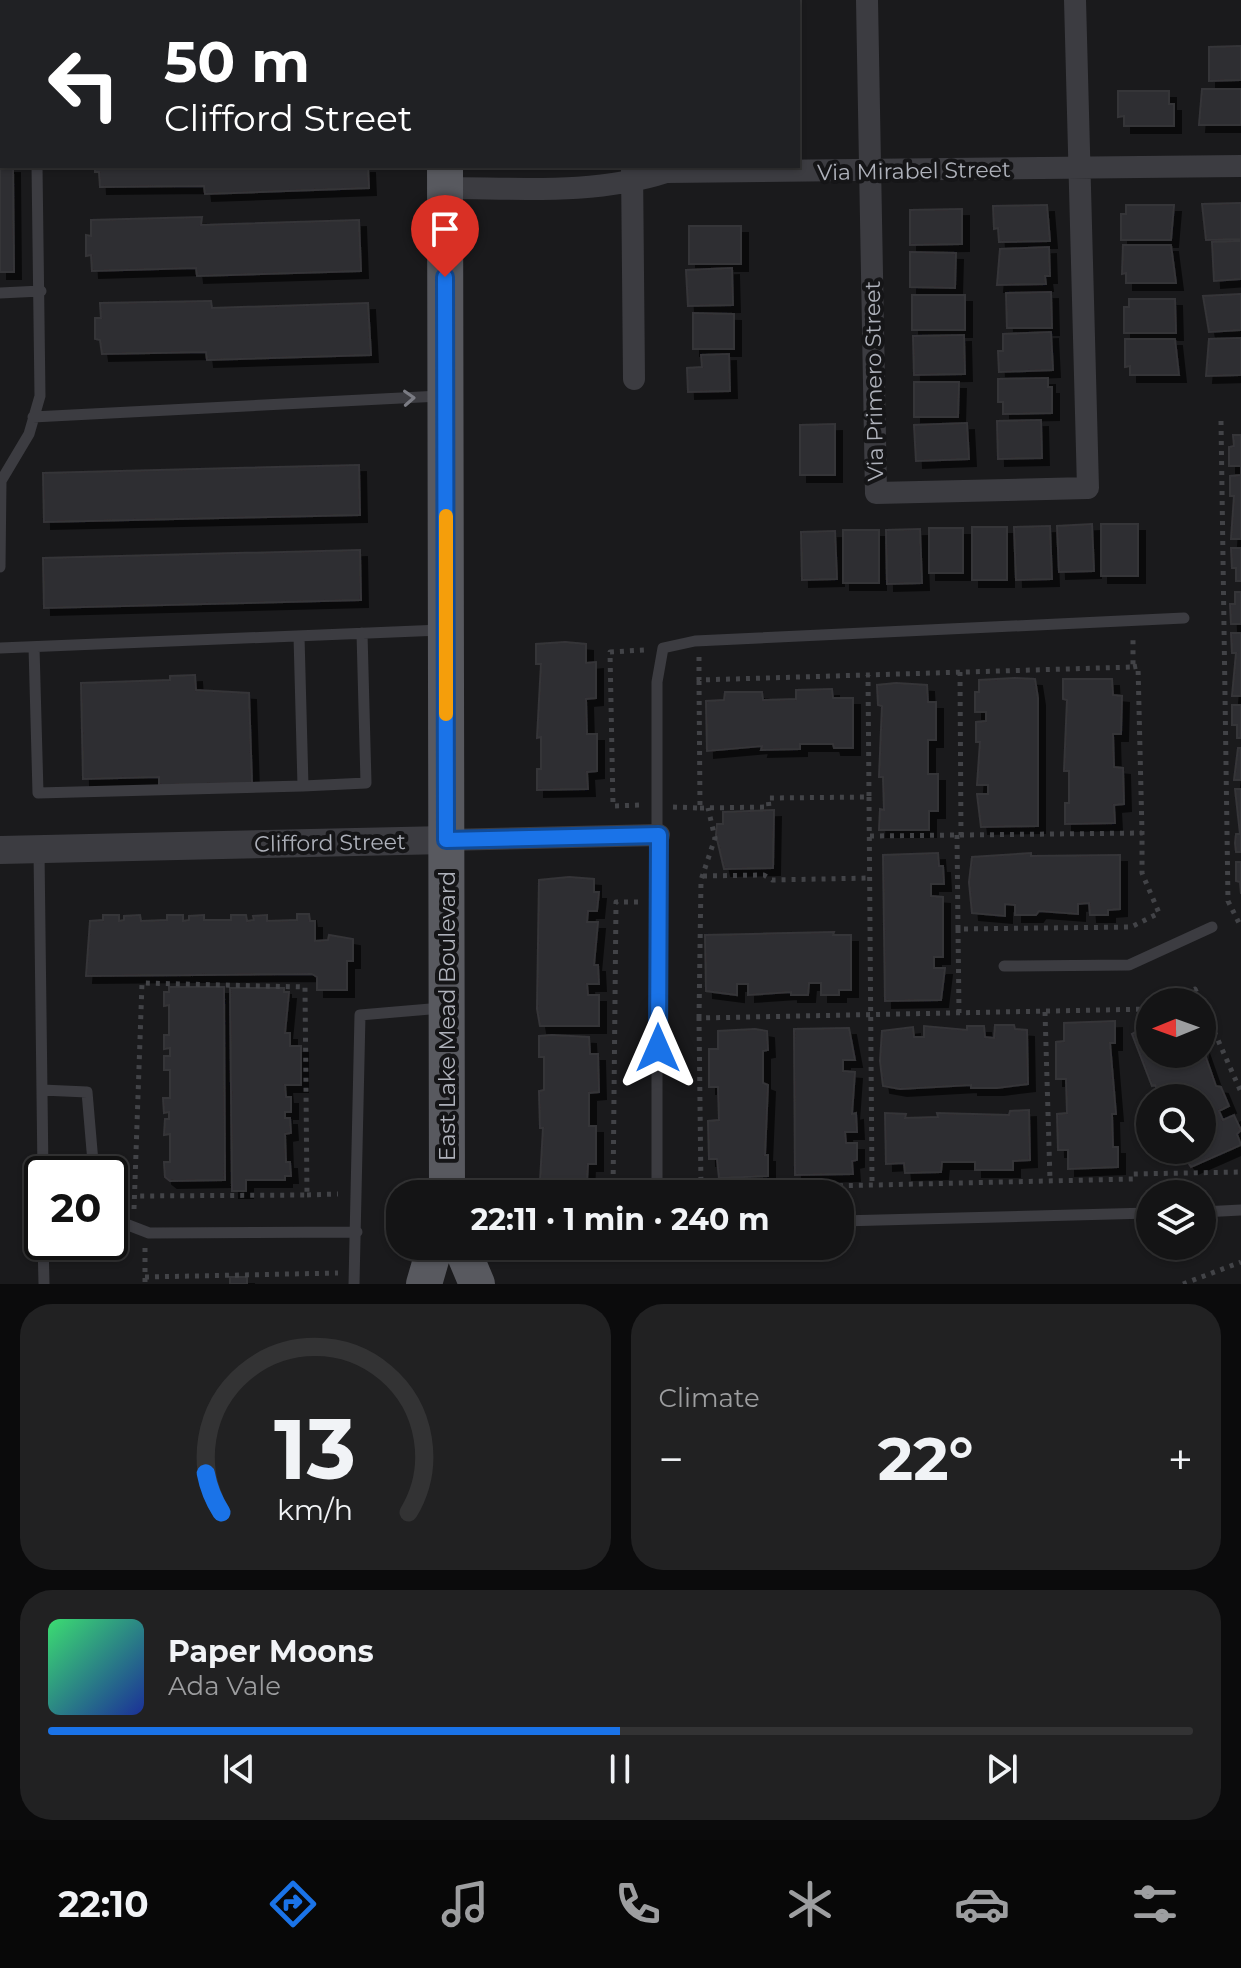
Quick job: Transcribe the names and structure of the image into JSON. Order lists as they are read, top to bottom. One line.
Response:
{"streets":{"main road":["East Lake Mead Boulevard"],"street":["Via Mirabel Street","Via Primero Street","Clifford Street"]},"crossings":[["Via Mirabel Street","Via Primero Street"],["Via Mirabel Street","East Lake Mead Boulevard"],["Clifford Street","East Lake Mead Boulevard"]],"north":"left","page":{"turn":["50 m","Clifford Street"],"limit":"20","trip":"22:11 · 1 min · 240 m","tile":"Climate","heat":["−","22°","+"],"song":["Paper Moons","Ada Vale"],"tabs":"22:10","gauge":["13","km/h"]}}
